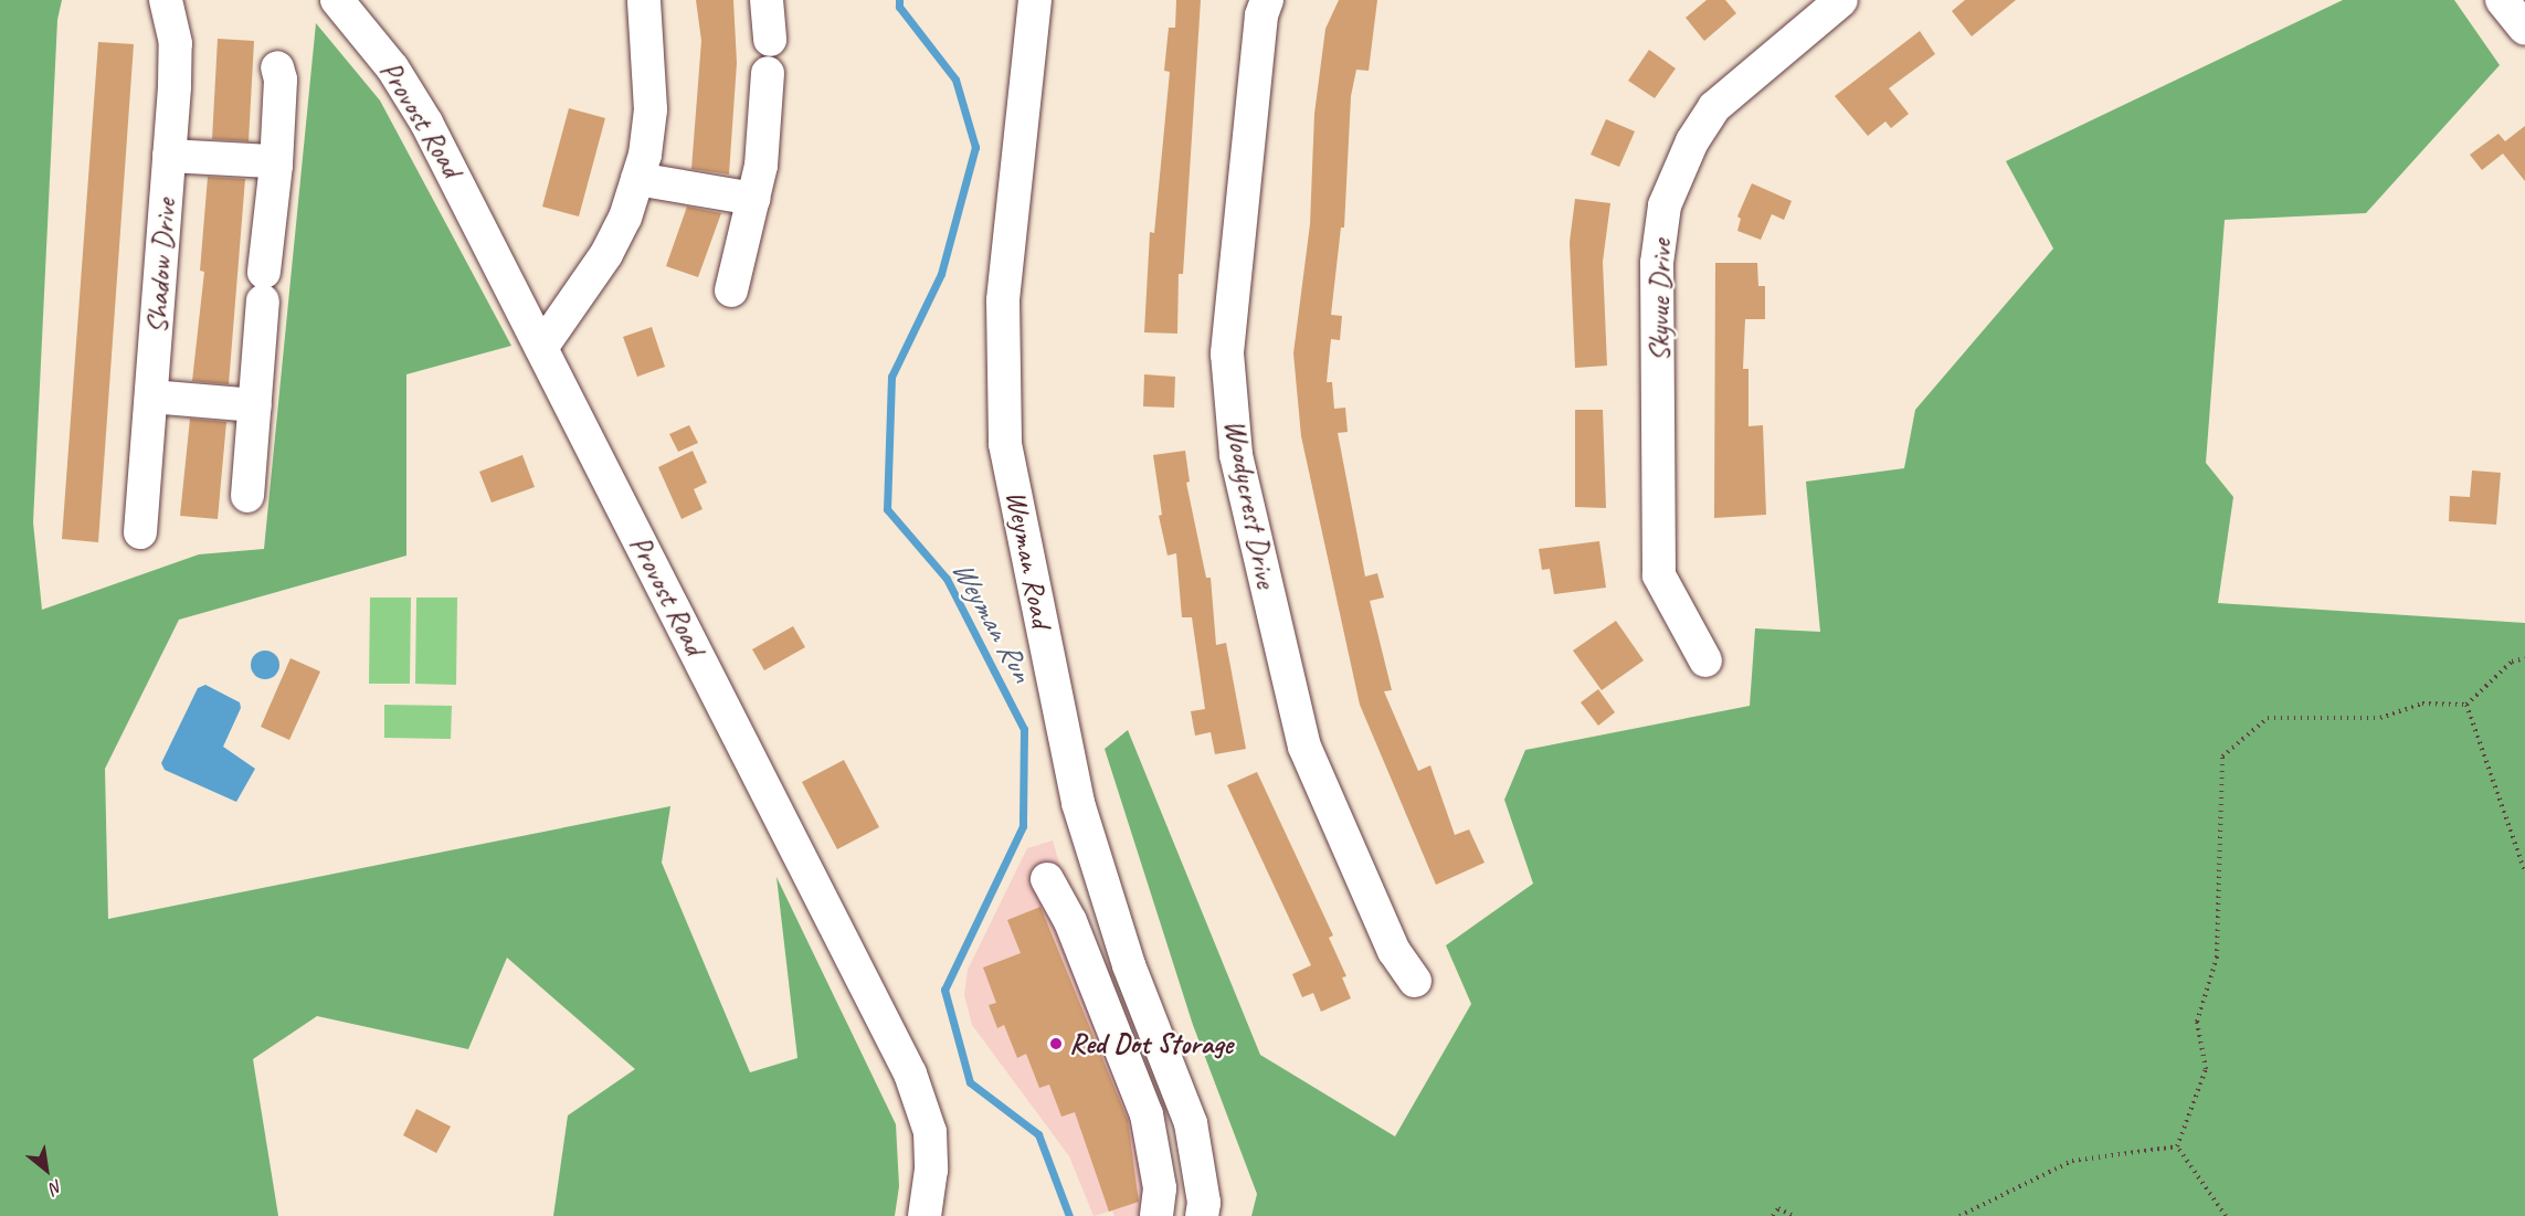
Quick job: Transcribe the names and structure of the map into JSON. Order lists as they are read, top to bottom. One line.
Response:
{"streets":{"street":["Provost Road","Shadow Drive","Skyvue Drive","Woodycrest Drive","Weyman Road"]},"water":["Weyman Run"],"places":["Red Dot Storage"],"north":"bottom right"}
